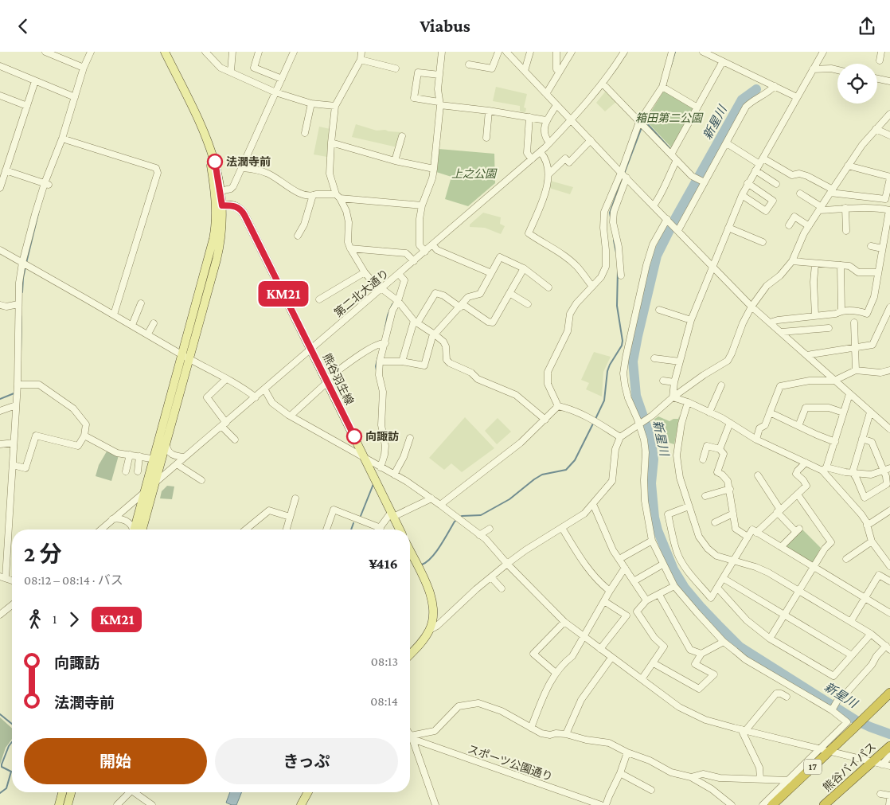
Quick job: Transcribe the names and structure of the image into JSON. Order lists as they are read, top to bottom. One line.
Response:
{"streets":{"highway":["17","熊谷バイパス"],"main road":["熊谷羽生線"],"street":["第二北大通り","スポーツ公園通り"]},"crossings":[["第二北大通り","熊谷羽生線"]],"water":["新星川"],"parks":["箱田第二公園","上之公園"],"places":["法潤寺前","向諏訪"],"lines":["bus line KM21"],"page":{"header":"Viabus","on_map":"KM21","heading":["2 分","08:12 – 08:14 · バス","¥416"],"legs":["1","KM21"],"list":[{"name":"向諏訪","value":"08:13"},{"name":"法潤寺前","value":"08:14"}],"buttons":["開始","きっぷ"]}}
